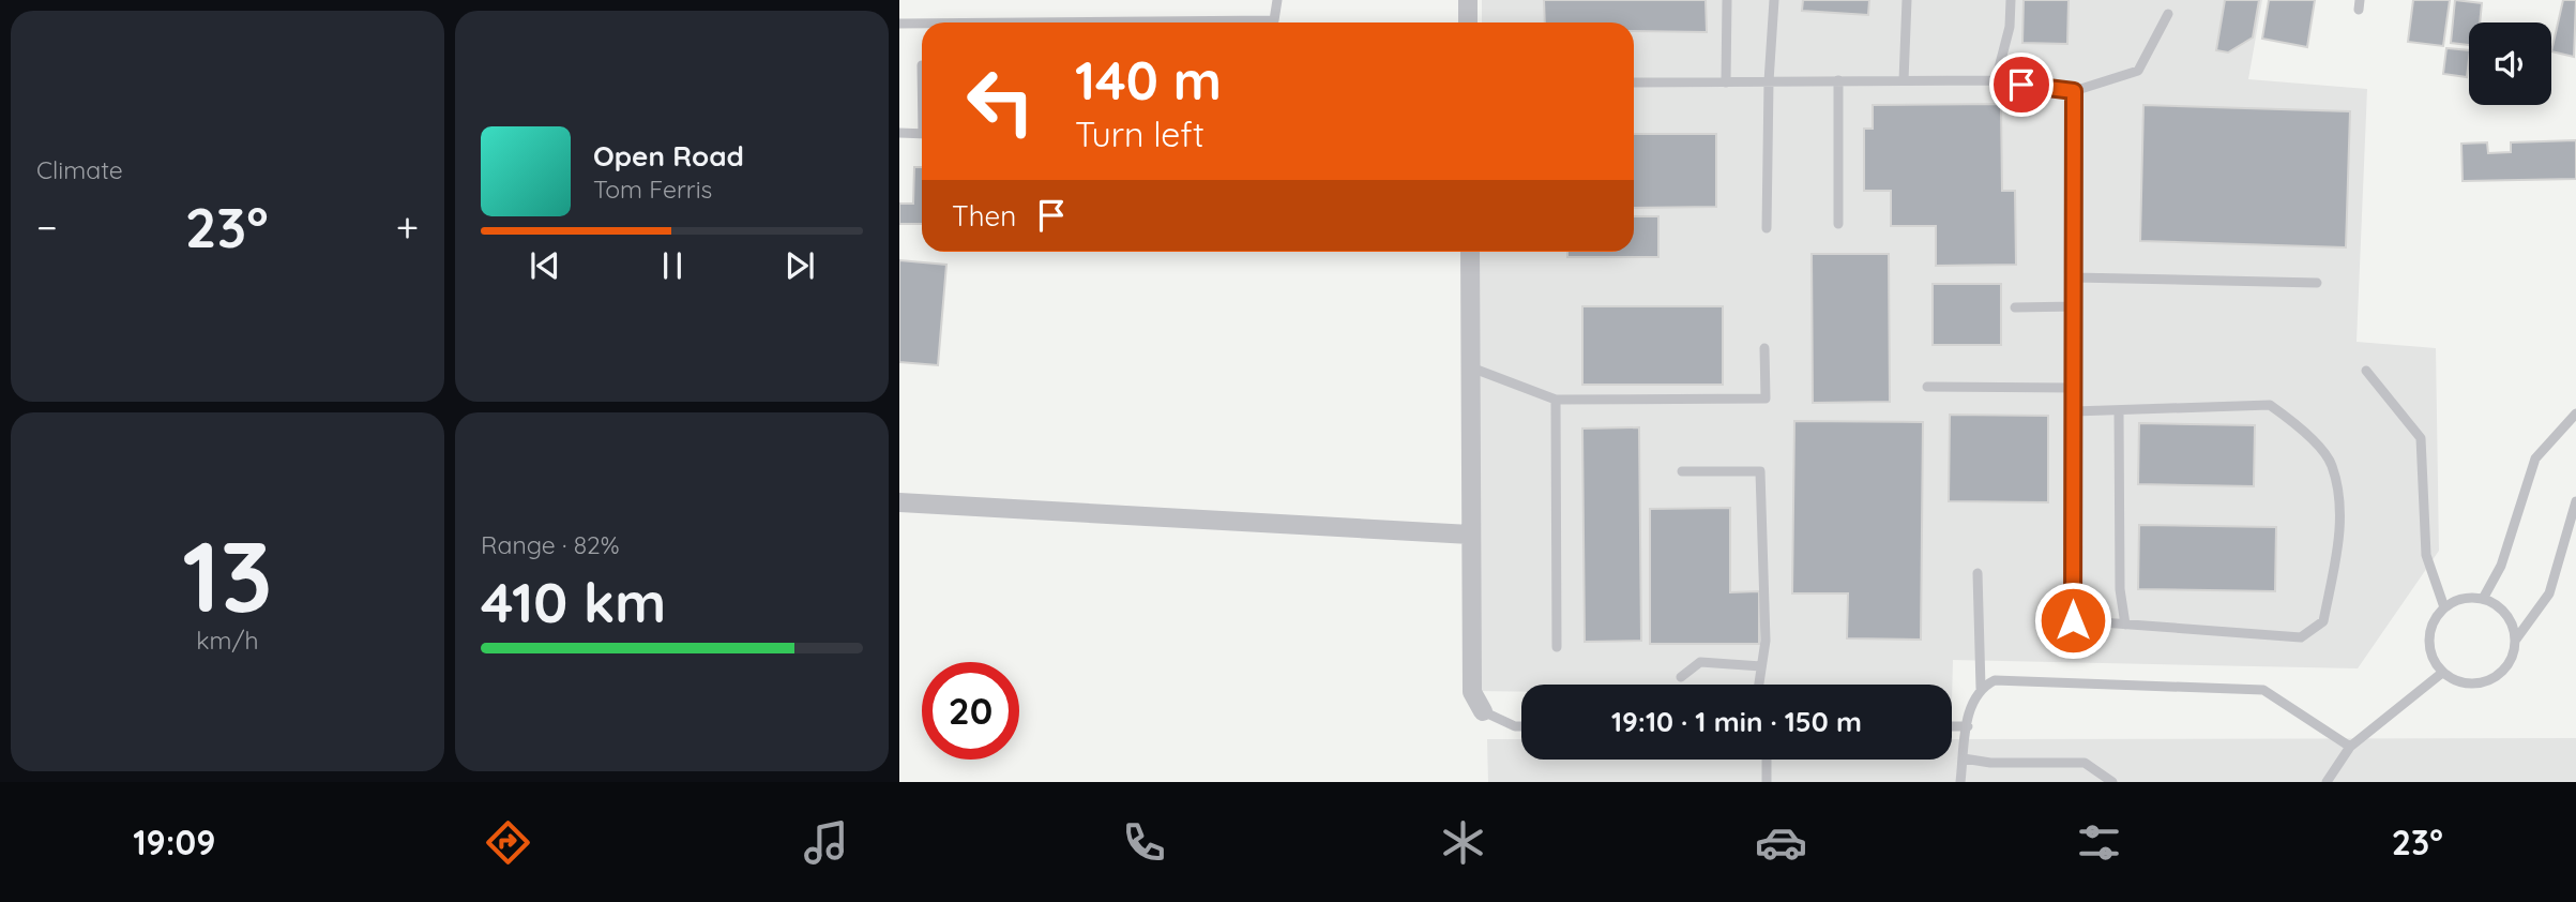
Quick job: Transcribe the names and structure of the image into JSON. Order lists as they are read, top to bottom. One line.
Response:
{"page":{"tile":["Climate",["13","km/h"],["Range · 82%","410 km"]],"turn":["140 m","Turn left"],"song":["Open Road","Tom Ferris"],"then":"Then","heat":["−","23°","+"],"limit":"20","trip":"19:10 · 1 min · 150 m","tabs":["19:09","23°"]}}
